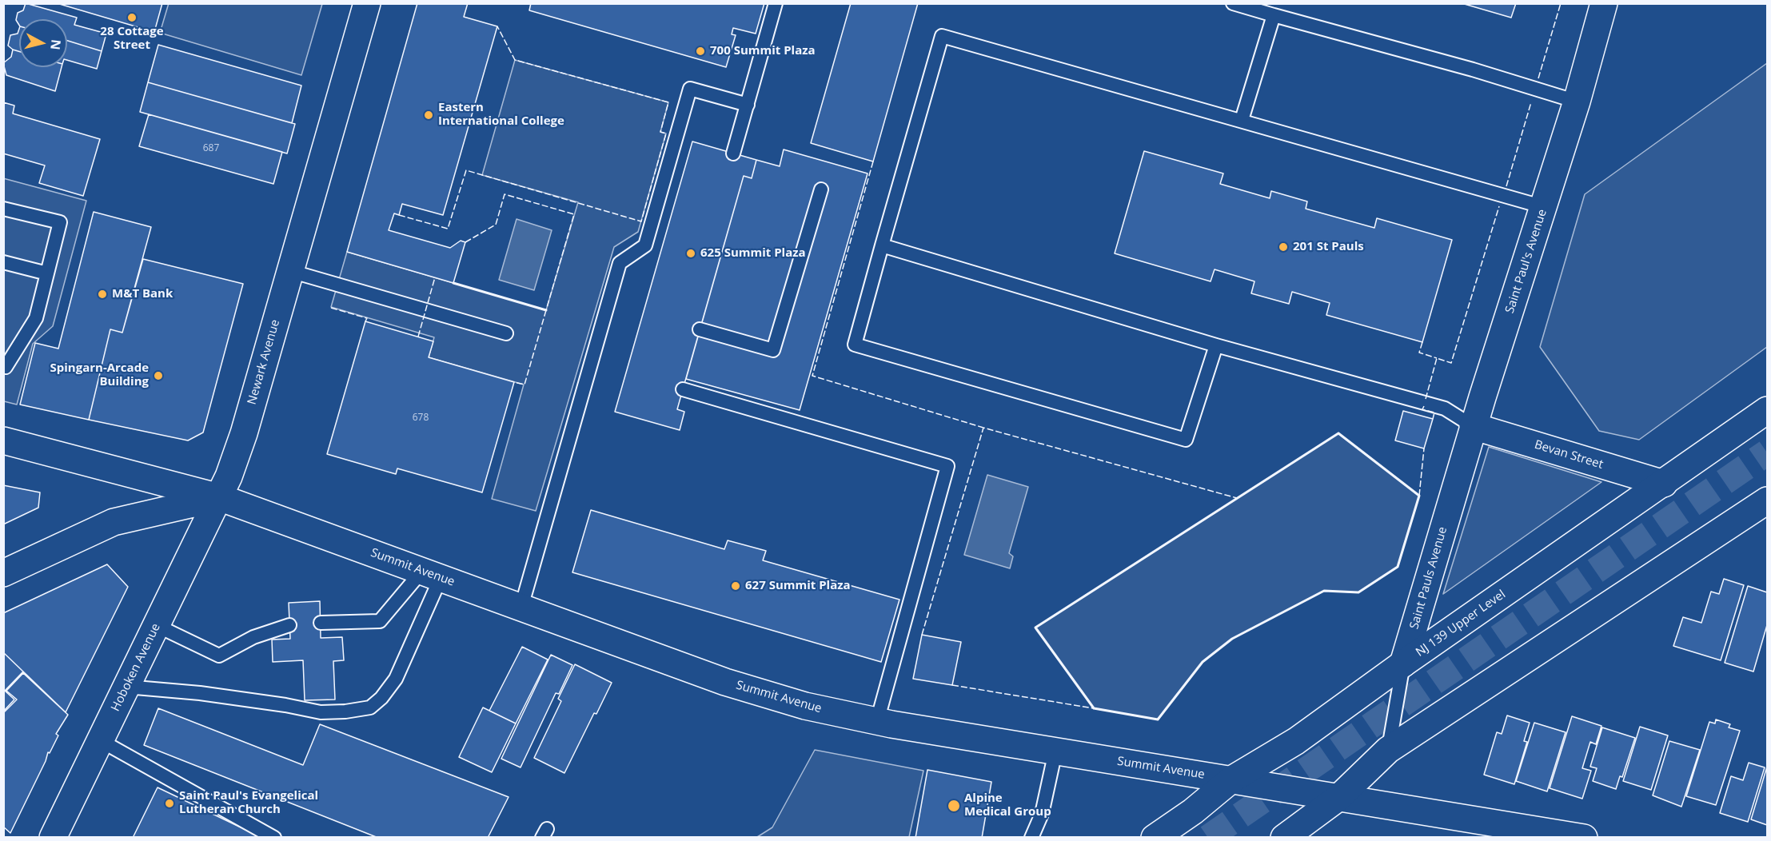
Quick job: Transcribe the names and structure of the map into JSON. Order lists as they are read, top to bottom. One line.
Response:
{"streets":{"main road":["Saint Paul's Avenue","Newark Avenue","Bevan Street","Summit Avenue","Saint Pauls Avenue","NJ 139 Upper Level","Hoboken Avenue"]},"crossings":[["Saint Paul's Avenue","Bevan Street"],["Saint Paul's Avenue","Saint Pauls Avenue"],["Newark Avenue","Summit Avenue"],["Newark Avenue","Hoboken Avenue"],["Bevan Street","NJ 139 Upper Level"],["Summit Avenue","NJ 139 Upper Level"],["Summit Avenue","Hoboken Avenue"],["Saint Pauls Avenue","NJ 139 Upper Level"]],"places":["28 Cottage Street","700 Summit Plaza","Eastern International College","201 St Pauls","625 Summit Plaza","M&T Bank","Spingarn-Arcade Building","627 Summit Plaza","Saint Paul's Evangelical Lutheran Church","Alpine Medical Group"],"house_numbers":["687","678"],"north":"right"}
